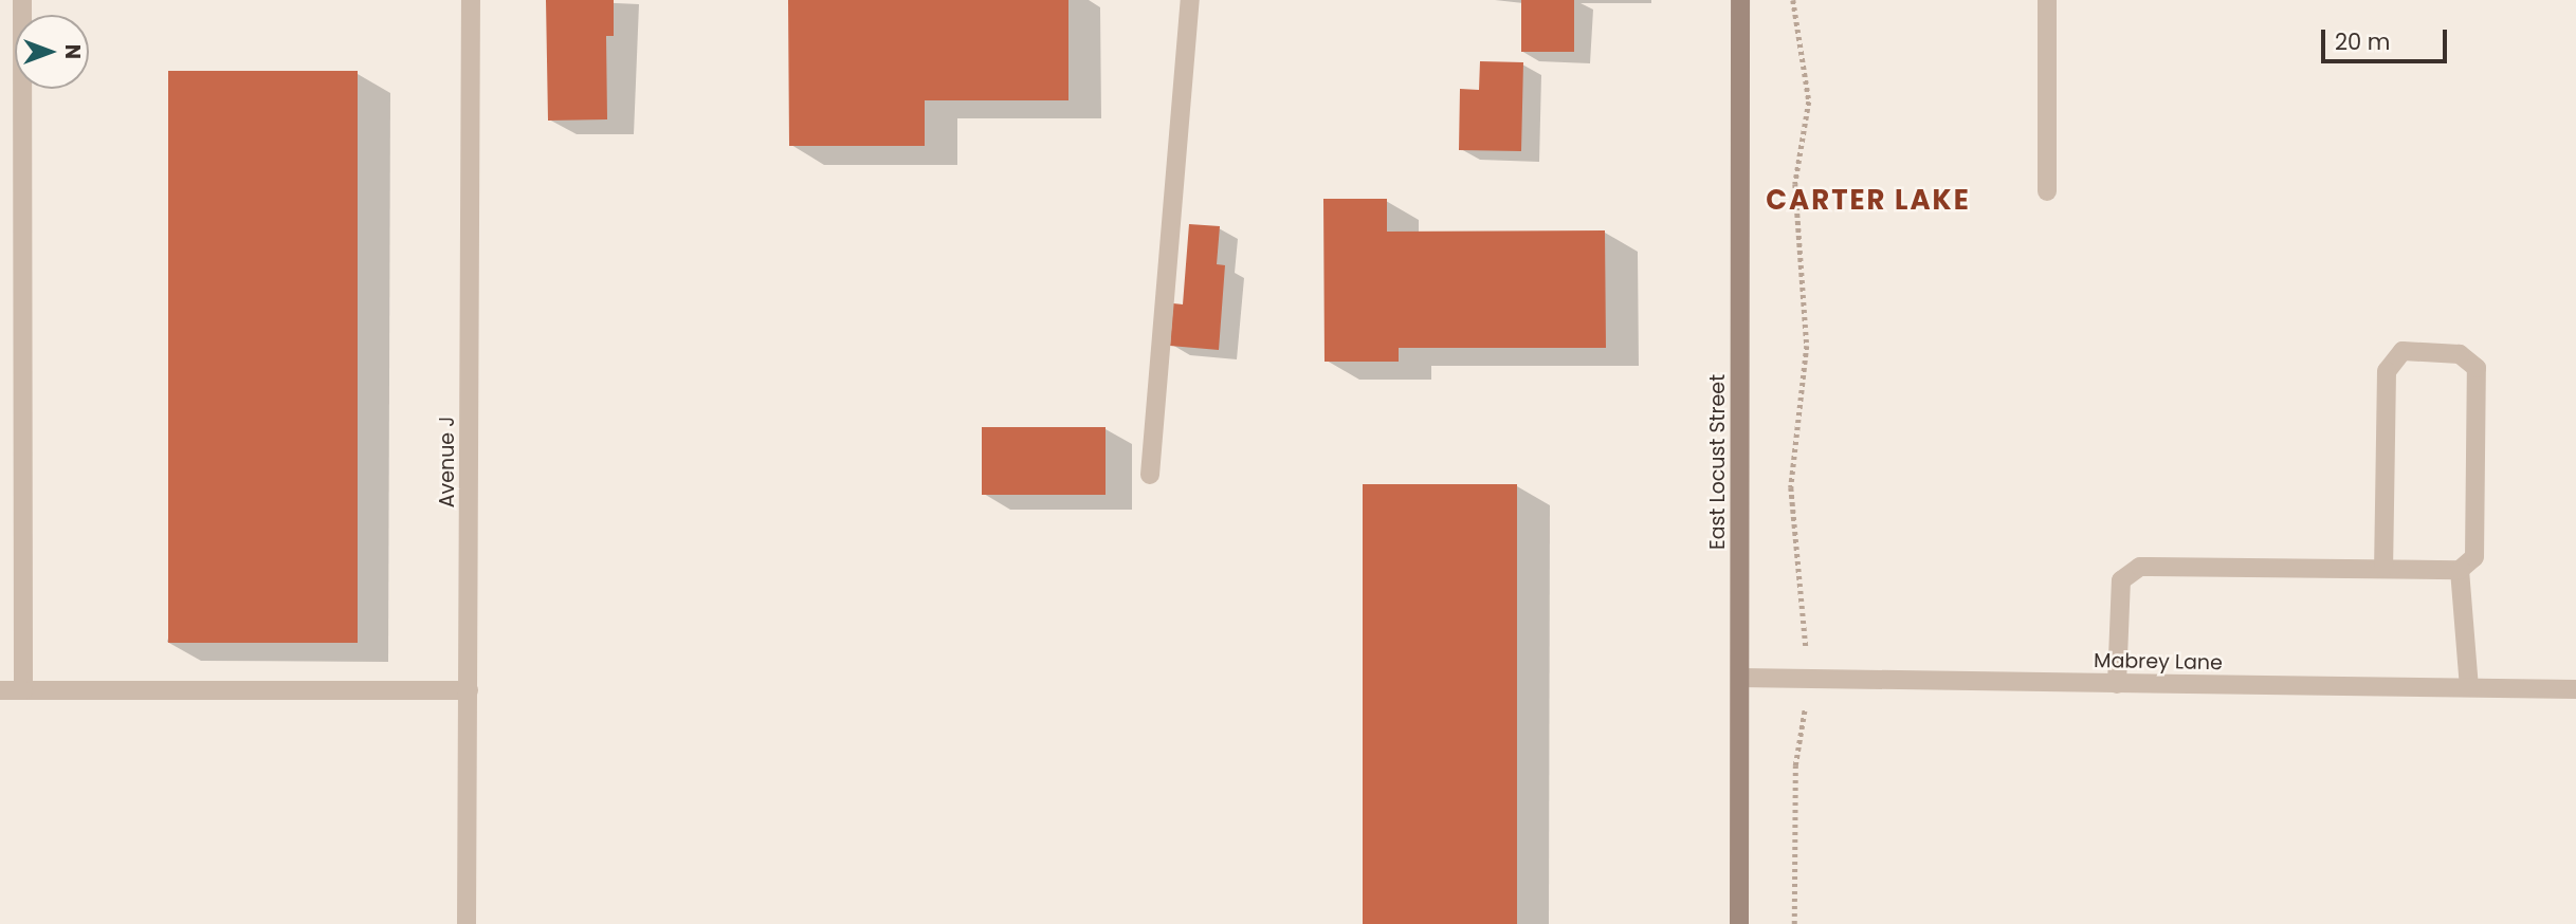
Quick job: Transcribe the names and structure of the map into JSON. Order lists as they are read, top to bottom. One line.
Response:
{"streets":{"main road":["East Locust Street"],"street":["Avenue J","Mabrey Lane"]},"crossings":[["East Locust Street","Mabrey Lane"]],"districts":["CARTER LAKE"],"scale_bar":"20 m","north":"right"}
